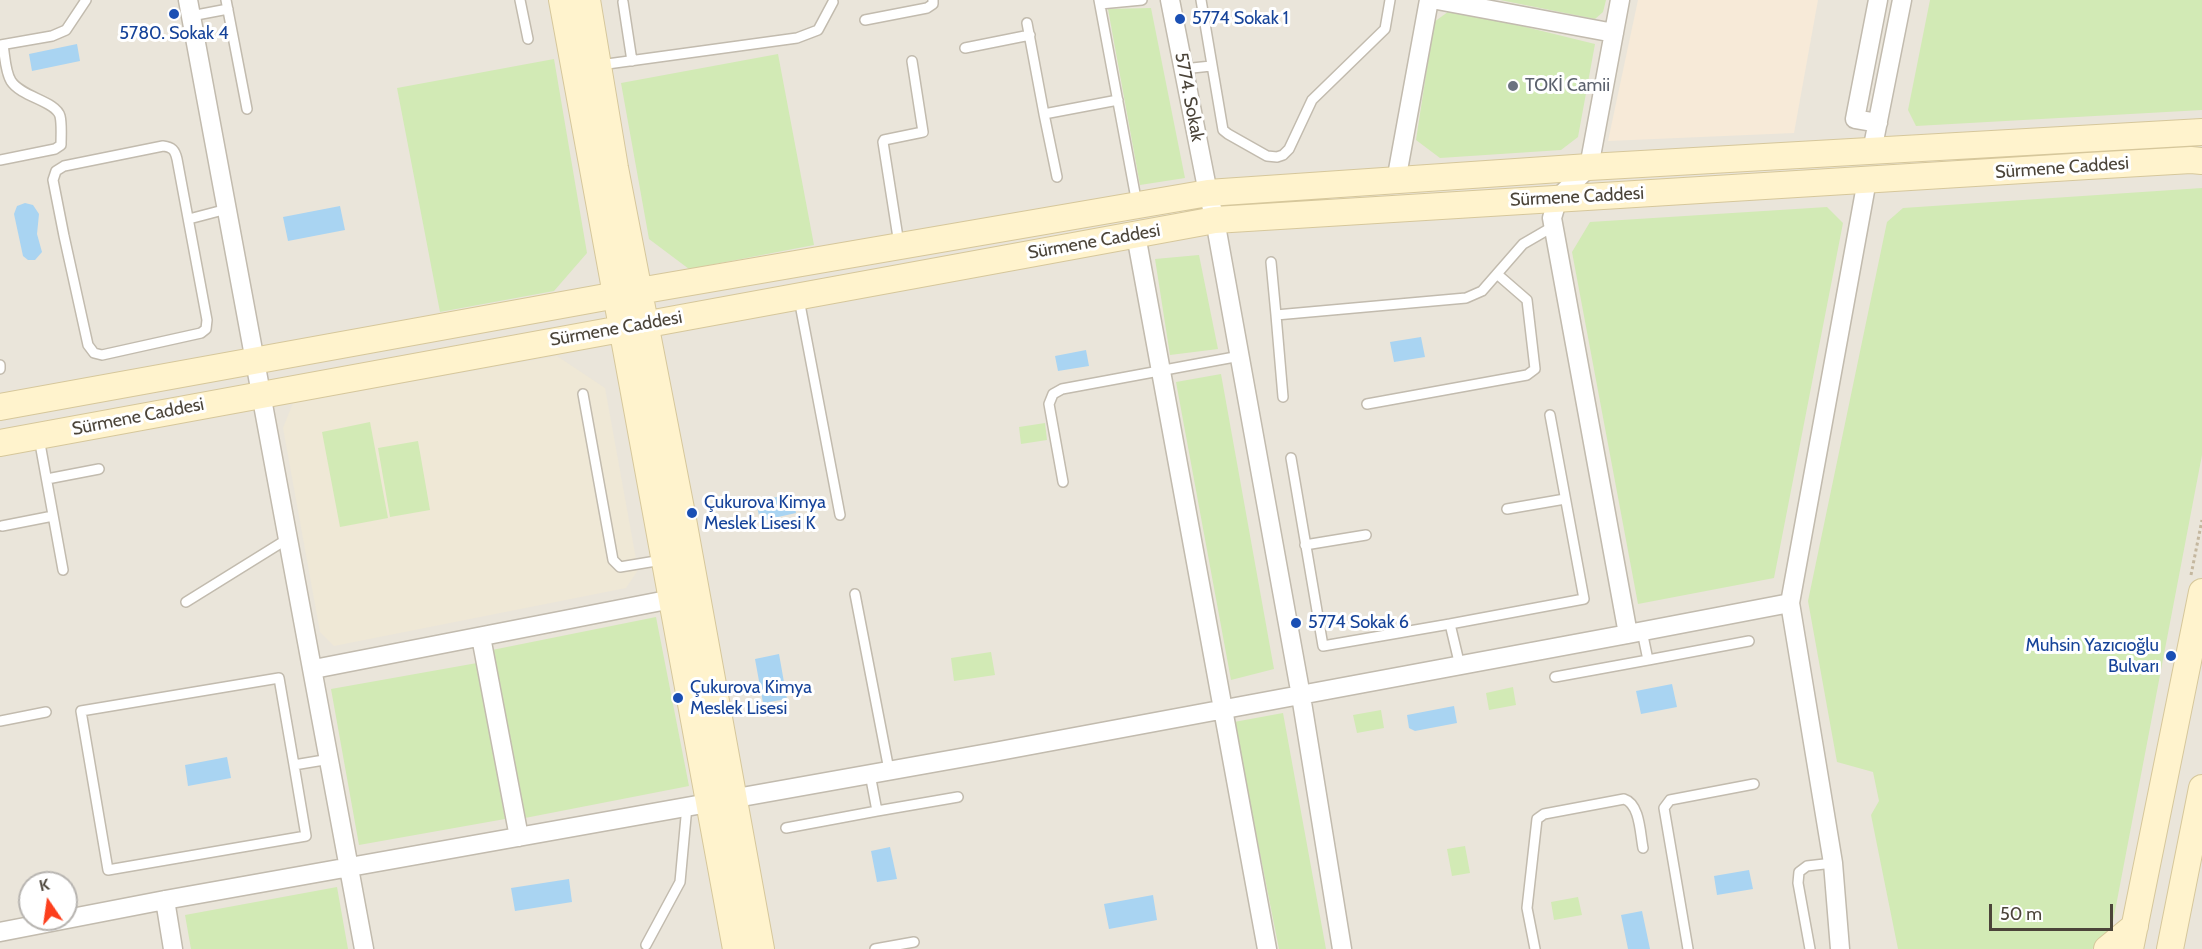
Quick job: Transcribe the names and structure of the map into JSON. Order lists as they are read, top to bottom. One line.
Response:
{"streets":{"street":["5774. Sokak","Sürmene Caddesi"]},"crossings":[["5774. Sokak","Sürmene Caddesi"]],"places":["5780. Sokak 4","5774 Sokak 1","TOKİ Camii","Çukurova Kimya Meslek Lisesi K","5774 Sokak 6","Muhsin Yazıcıoğlu Bulvarı","Çukurova Kimya Meslek Lisesi"],"scale_bar":"50 m","north":"top"}
